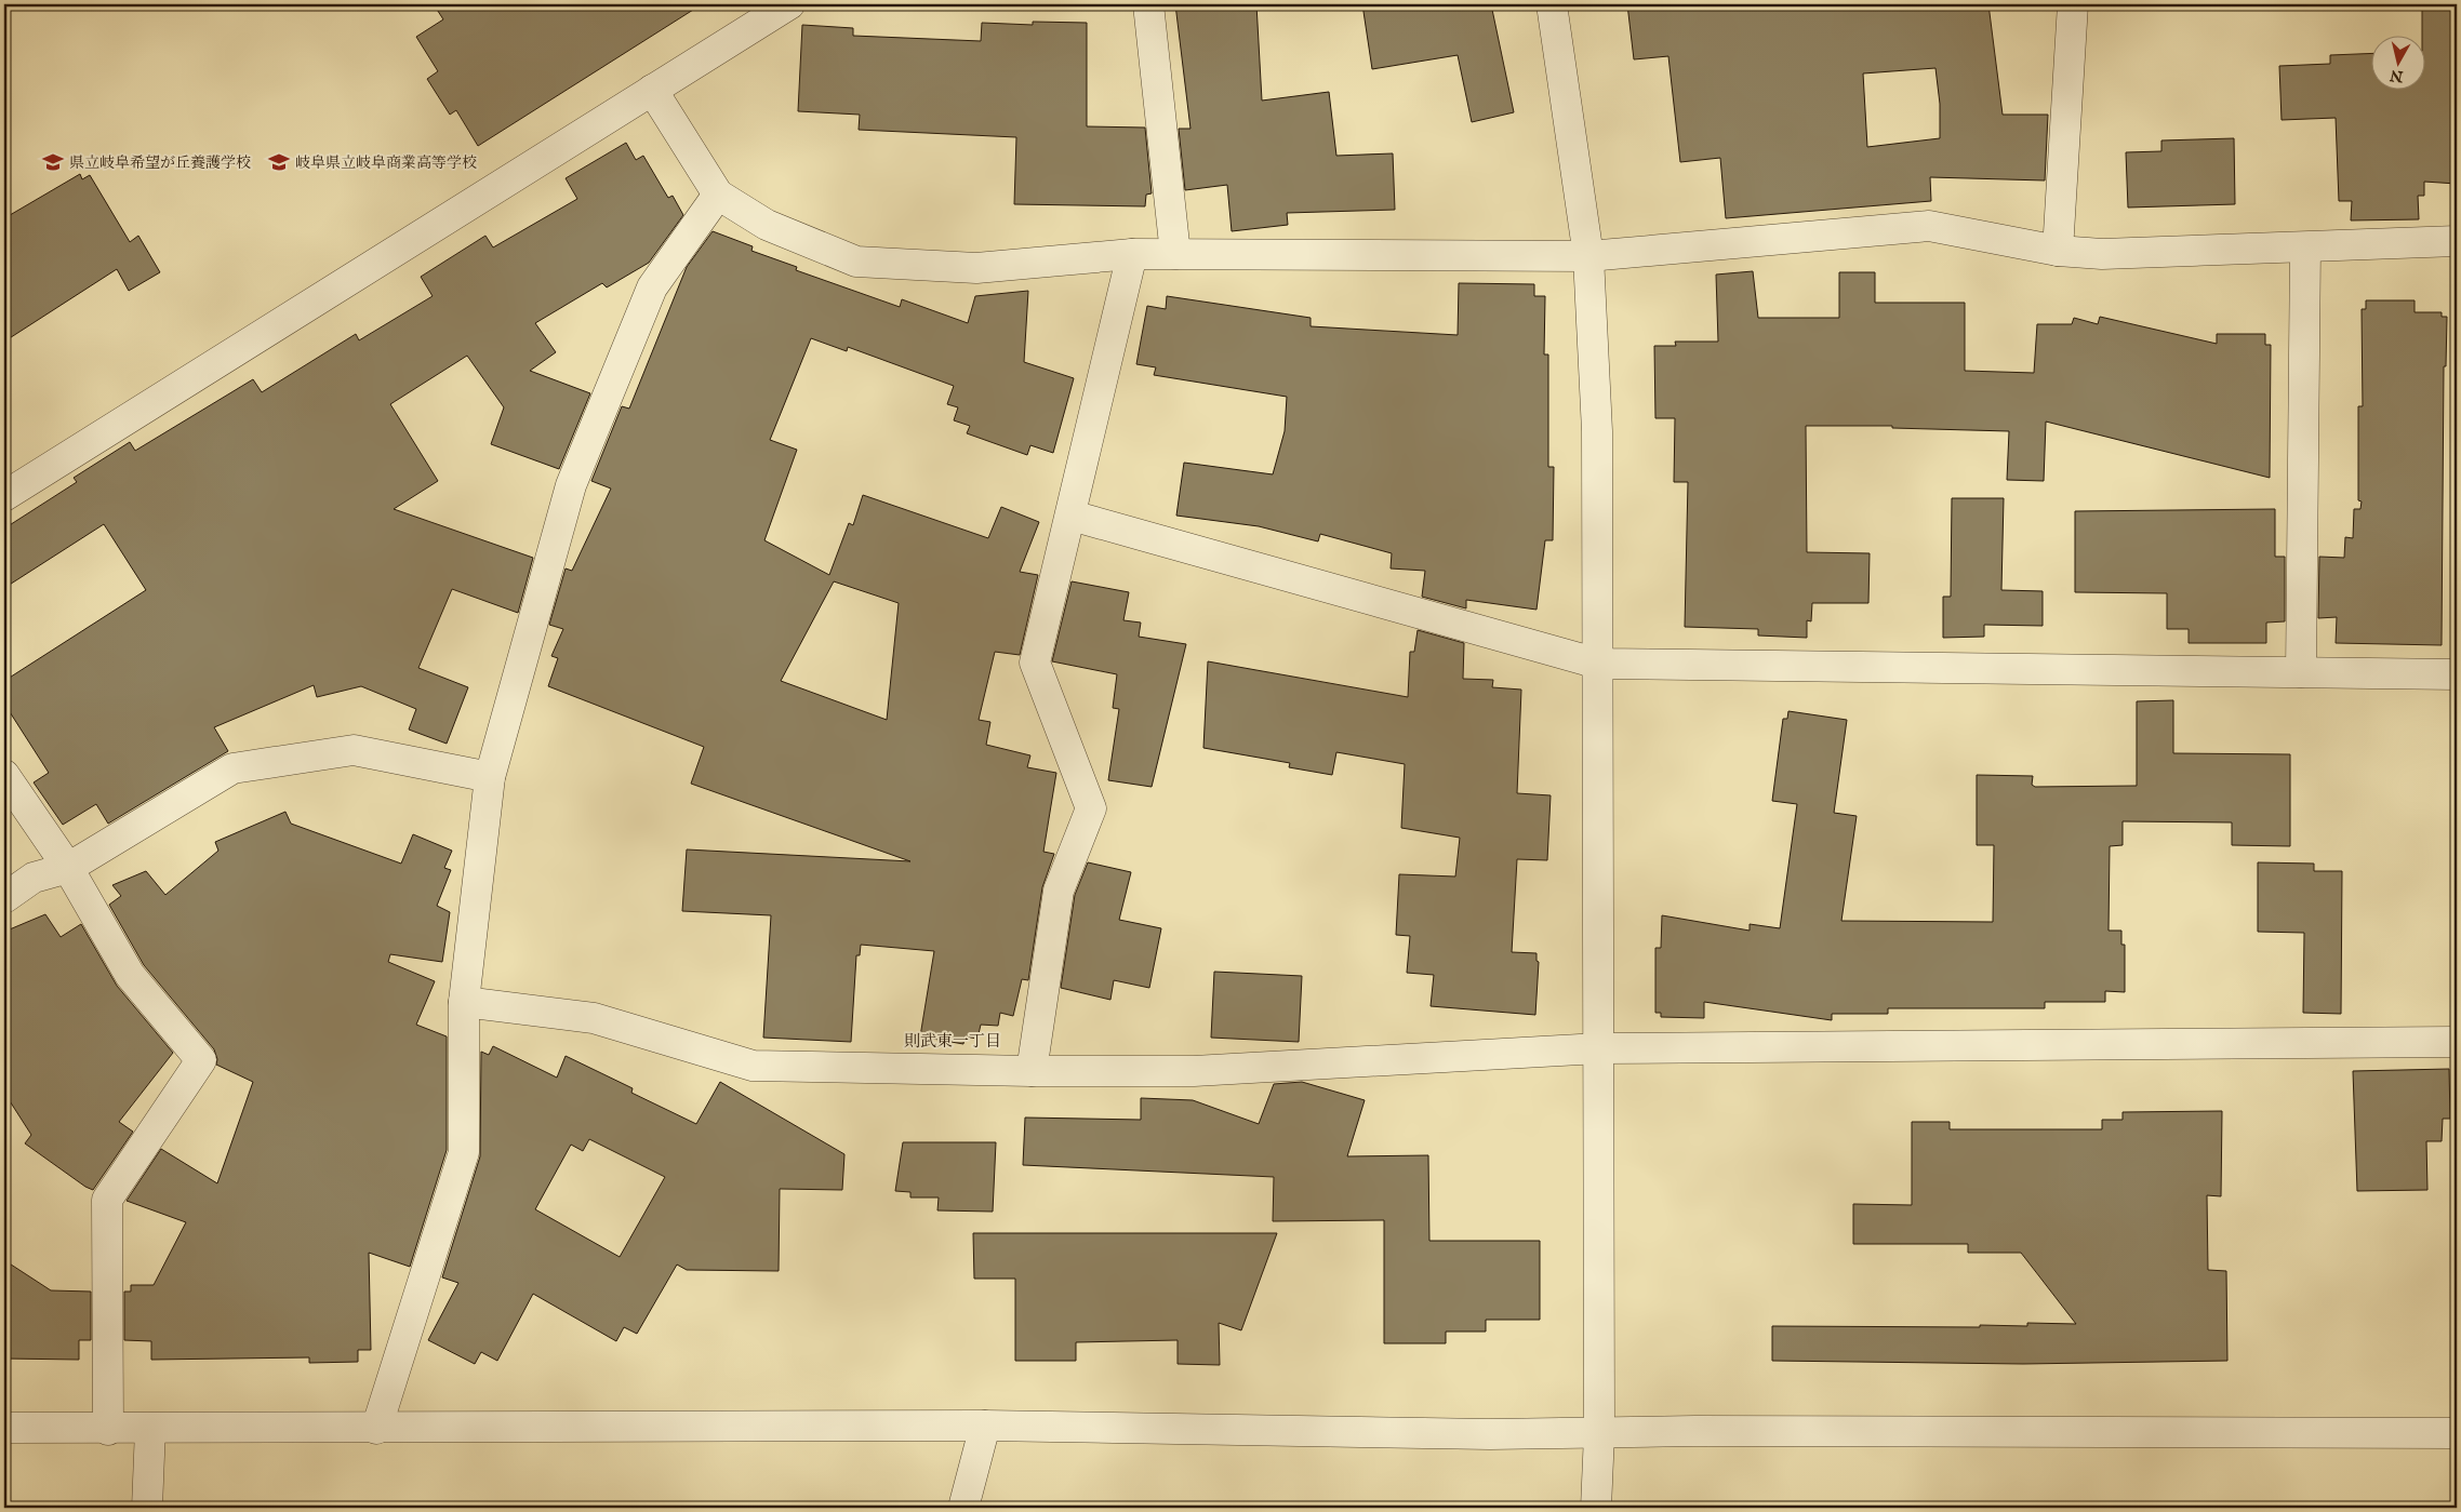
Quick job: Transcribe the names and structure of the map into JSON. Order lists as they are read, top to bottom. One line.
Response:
{"districts":["則武東一丁目"],"places":{"school or university":["県立岐阜希望が丘養護学校","岐阜県立岐阜商業高等学校"]},"north":"bottom"}
